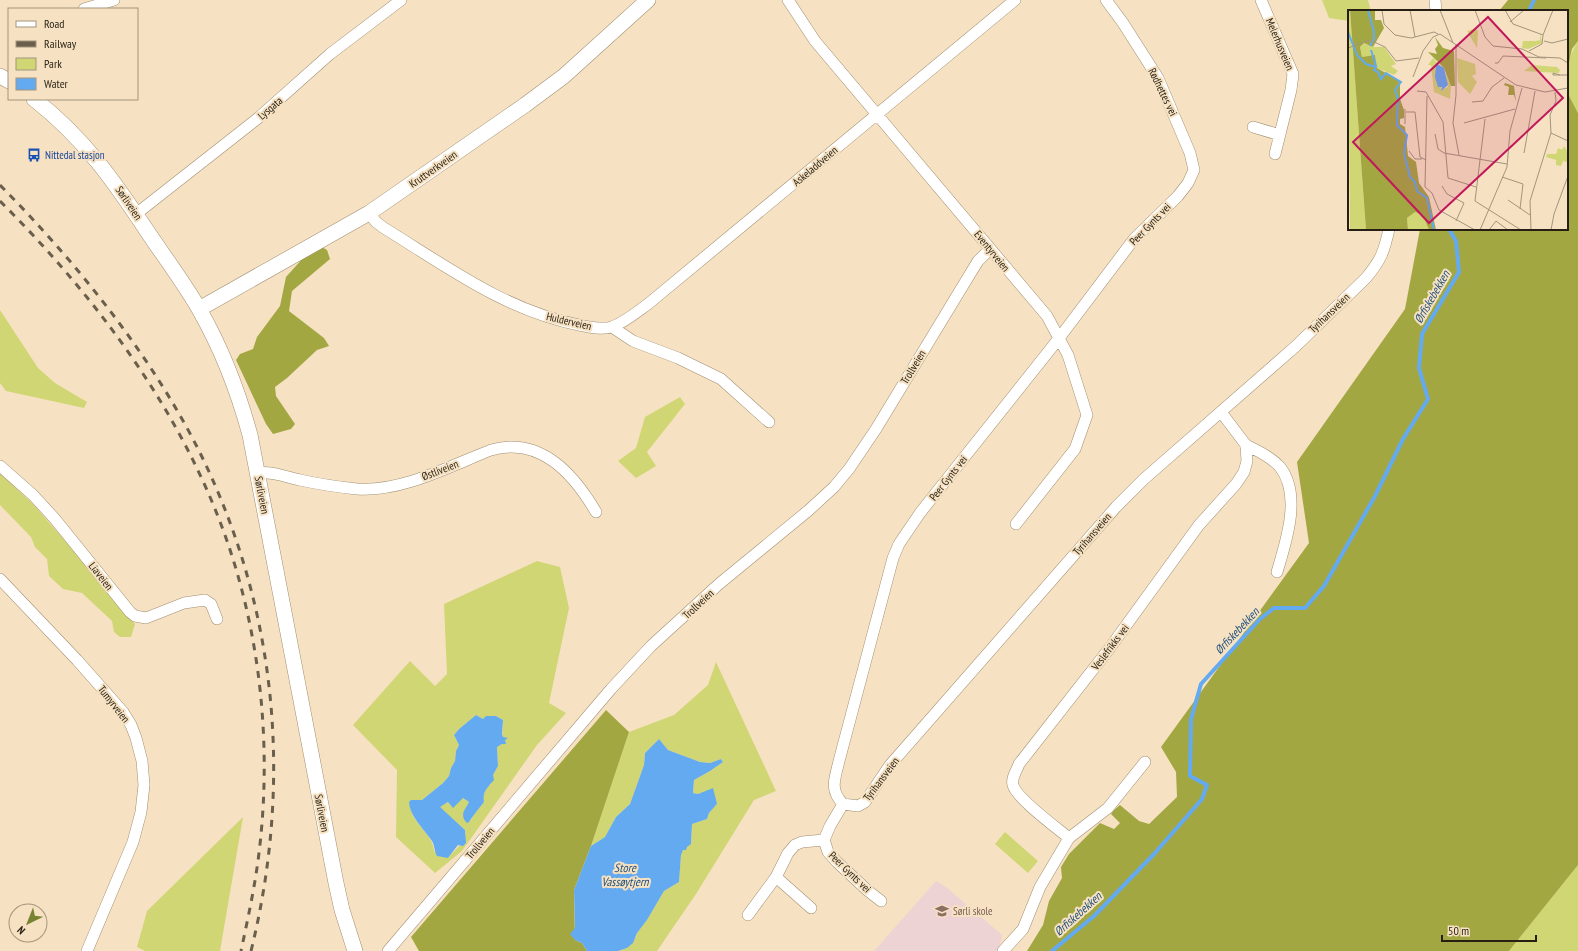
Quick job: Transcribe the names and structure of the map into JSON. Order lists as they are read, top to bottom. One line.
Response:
{"streets":{"street":["Melerhusveien","Rødhettes vei","Lysgata","Askeladdveien","Kruttverkveien","Sørliveien","Peer Gynts vei","Eventyrveien","Tyrihansveien","Hulderveien","Trollveien","Østliveien","Liaveien","Veslefrikks vei","Tumyrveien"]},"crossings":[["Rødhettes vei","Peer Gynts vei"],["Lysgata","Sørliveien"],["Askeladdveien","Eventyrveien"],["Askeladdveien","Hulderveien"],["Kruttverkveien","Sørliveien"],["Kruttverkveien","Hulderveien"],["Sørliveien","Østliveien"],["Peer Gynts vei","Eventyrveien"],["Peer Gynts vei","Tyrihansveien"],["Eventyrveien","Trollveien"]],"water":["Ørfiskebekken","Store Vassøytjern"],"places":{"bus stop":["Nittedal stasjon"],"school or university":["Sørli skole"]},"legend":["Road","Railway","Park","Water"],"scale_bar":"50 m","north":"bottom left"}
